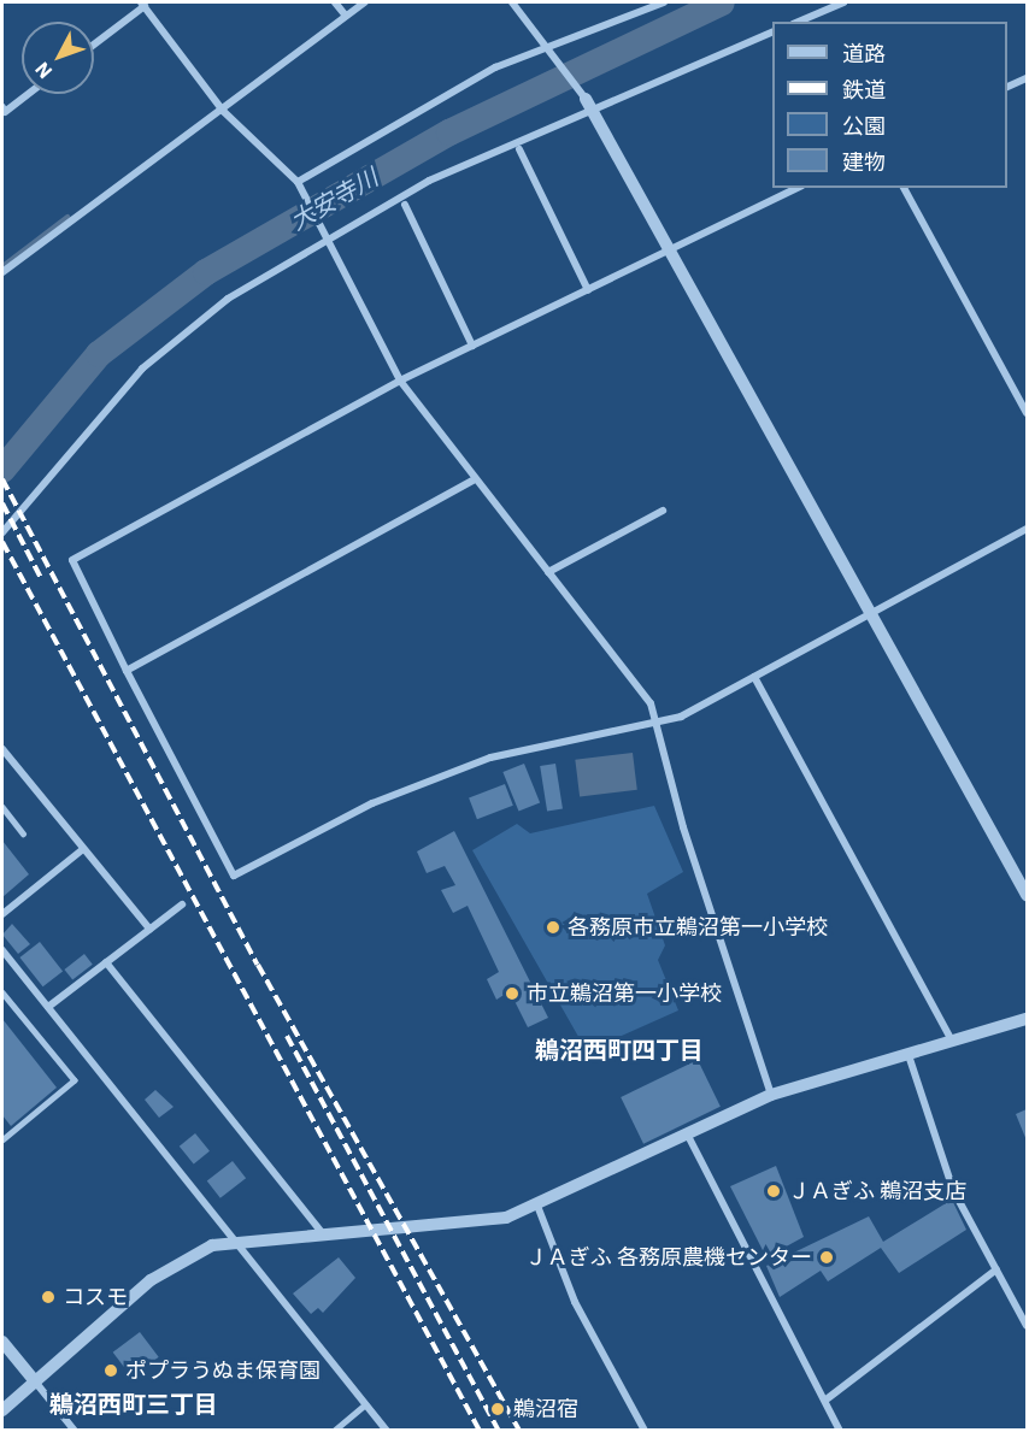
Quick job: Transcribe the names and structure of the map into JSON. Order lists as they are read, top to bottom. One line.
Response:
{"districts":["鵜沼西町四丁目","鵜沼西町三丁目"],"water":["大安寺川"],"places":["各務原市立鵜沼第一小学校","市立鵜沼第一小学校","ＪＡぎふ 鵜沼支店","ＪＡぎふ 各務原農機センター","コスモ","ポプラうぬま保育園","鵜沼宿"],"legend":["道路","鉄道","公園","建物"],"north":"bottom left"}
